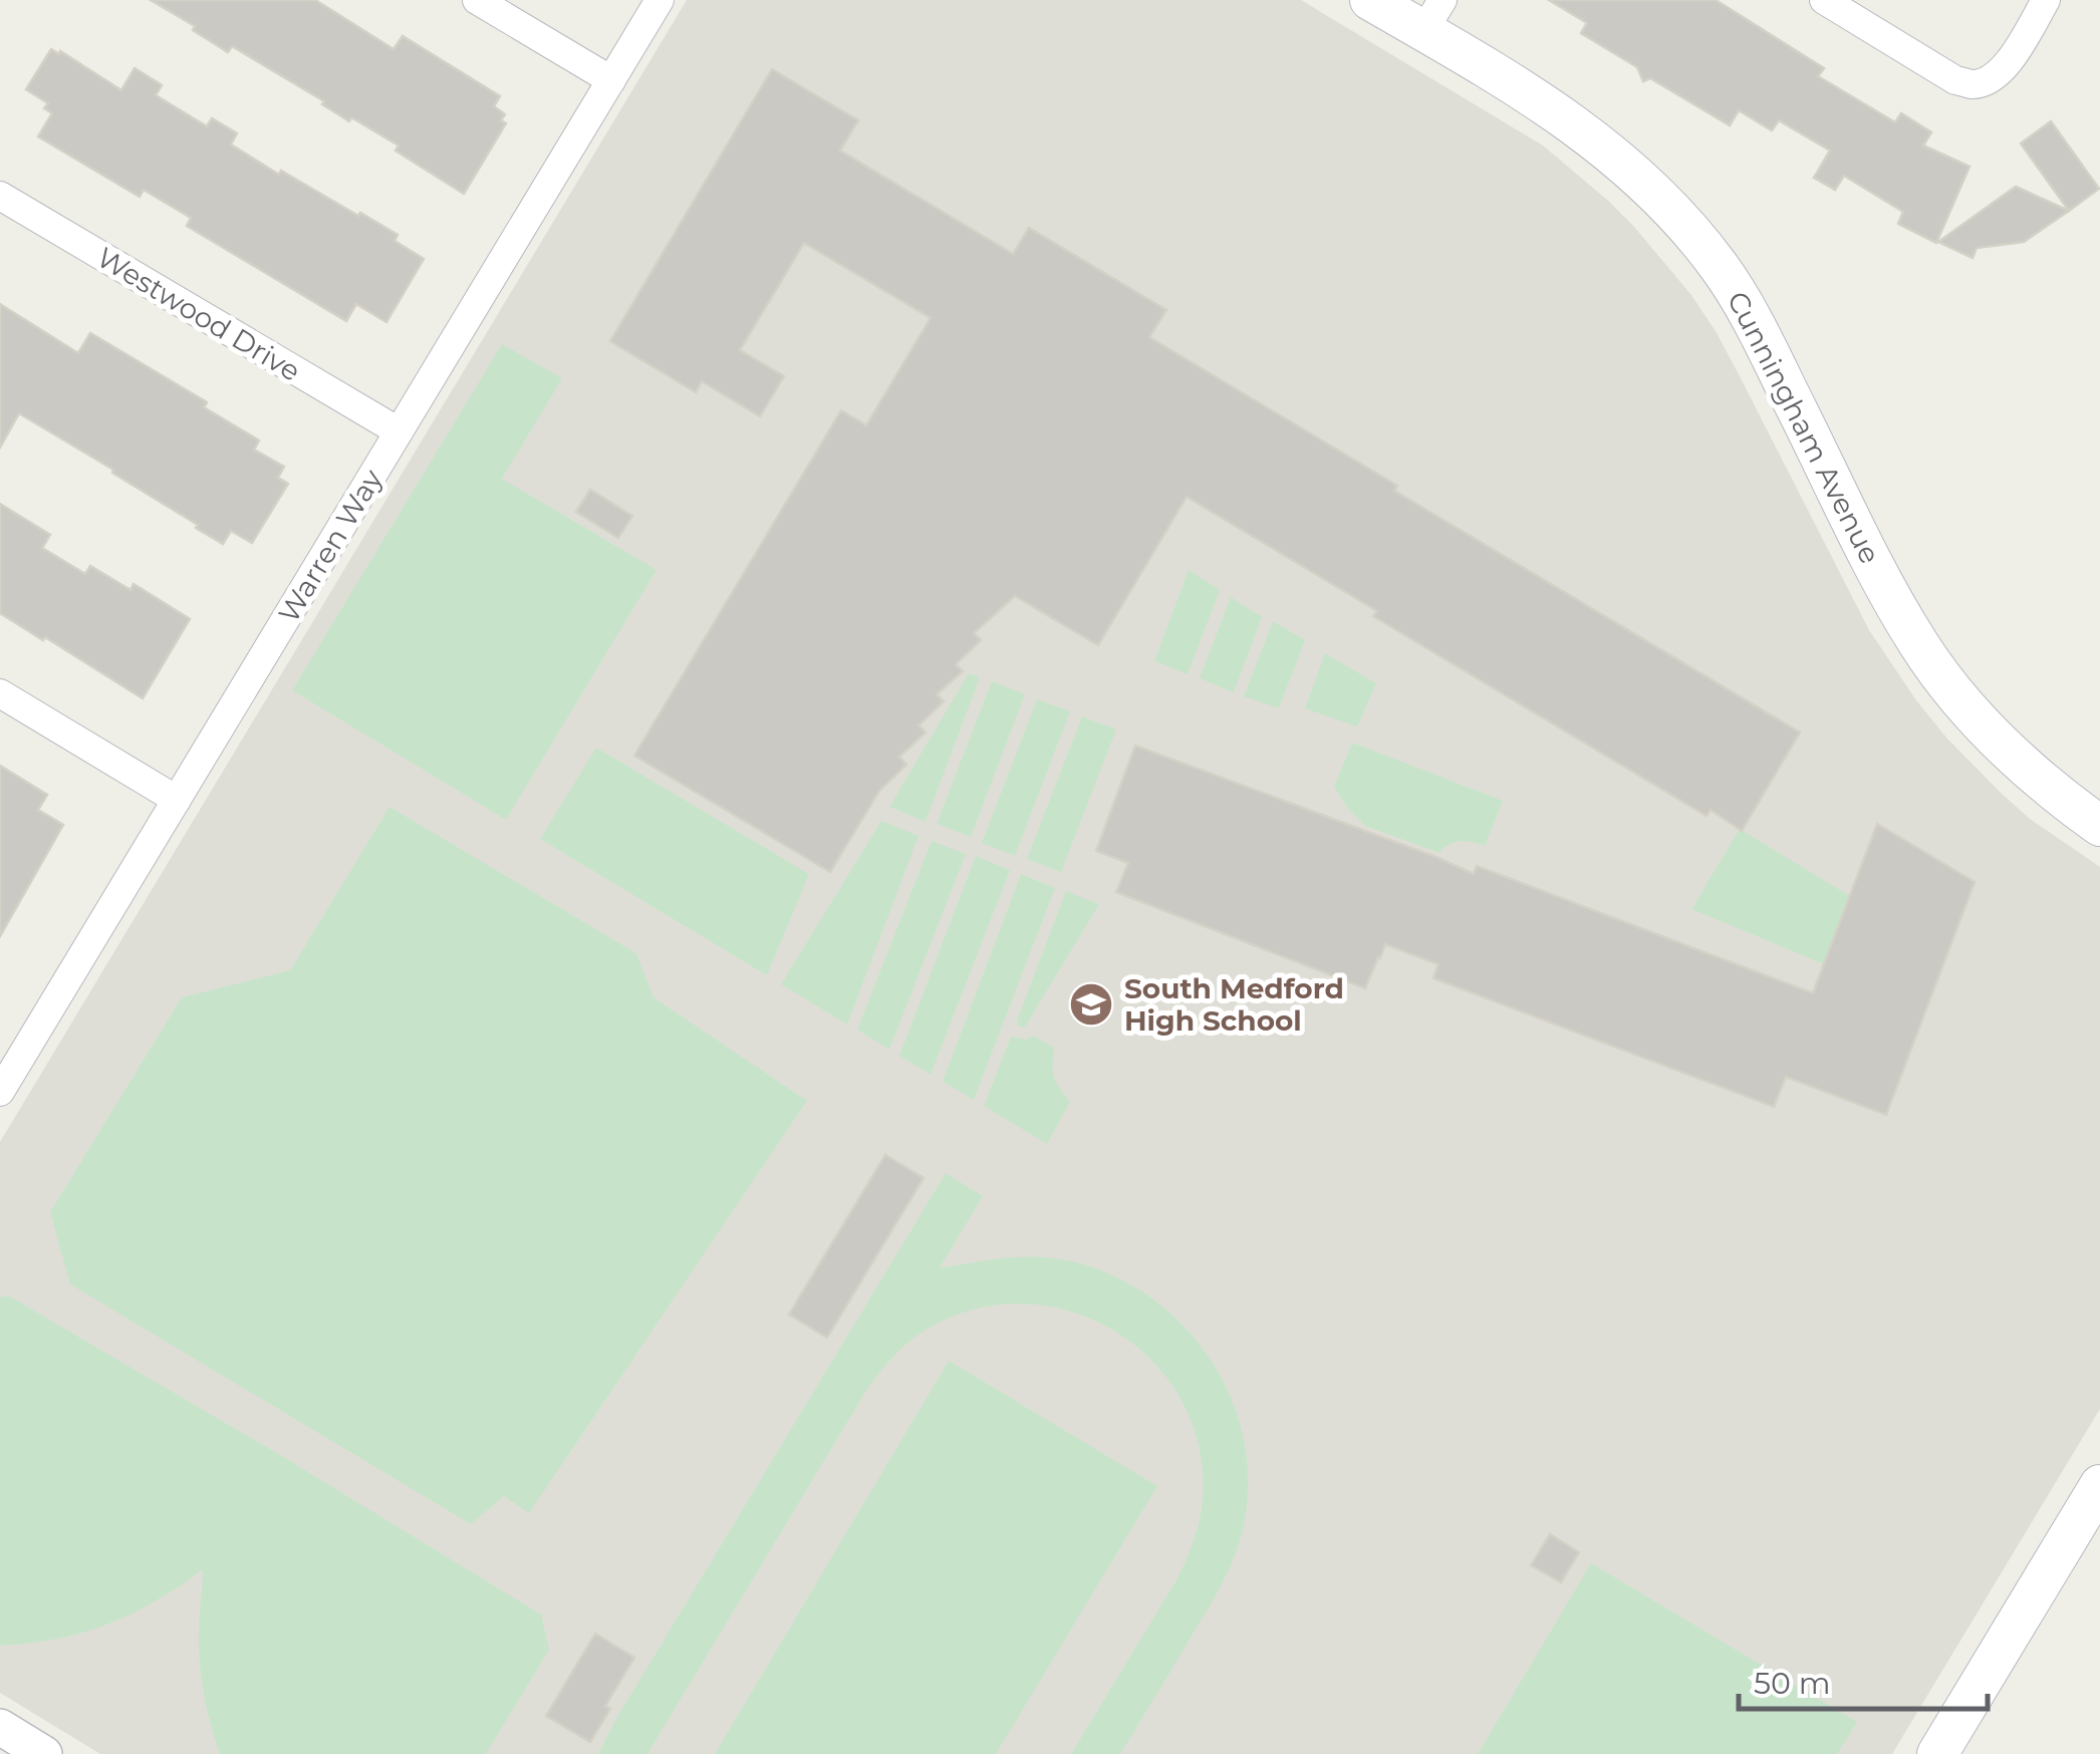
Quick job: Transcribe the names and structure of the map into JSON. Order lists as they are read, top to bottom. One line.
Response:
{"streets":{"main road":["Cunningham Avenue"],"street":["Westwood Drive","Warren Way"]},"crossings":[["Westwood Drive","Warren Way"]],"places":{"school or university":["South Medford High School"]},"scale_bar":"50 m"}
